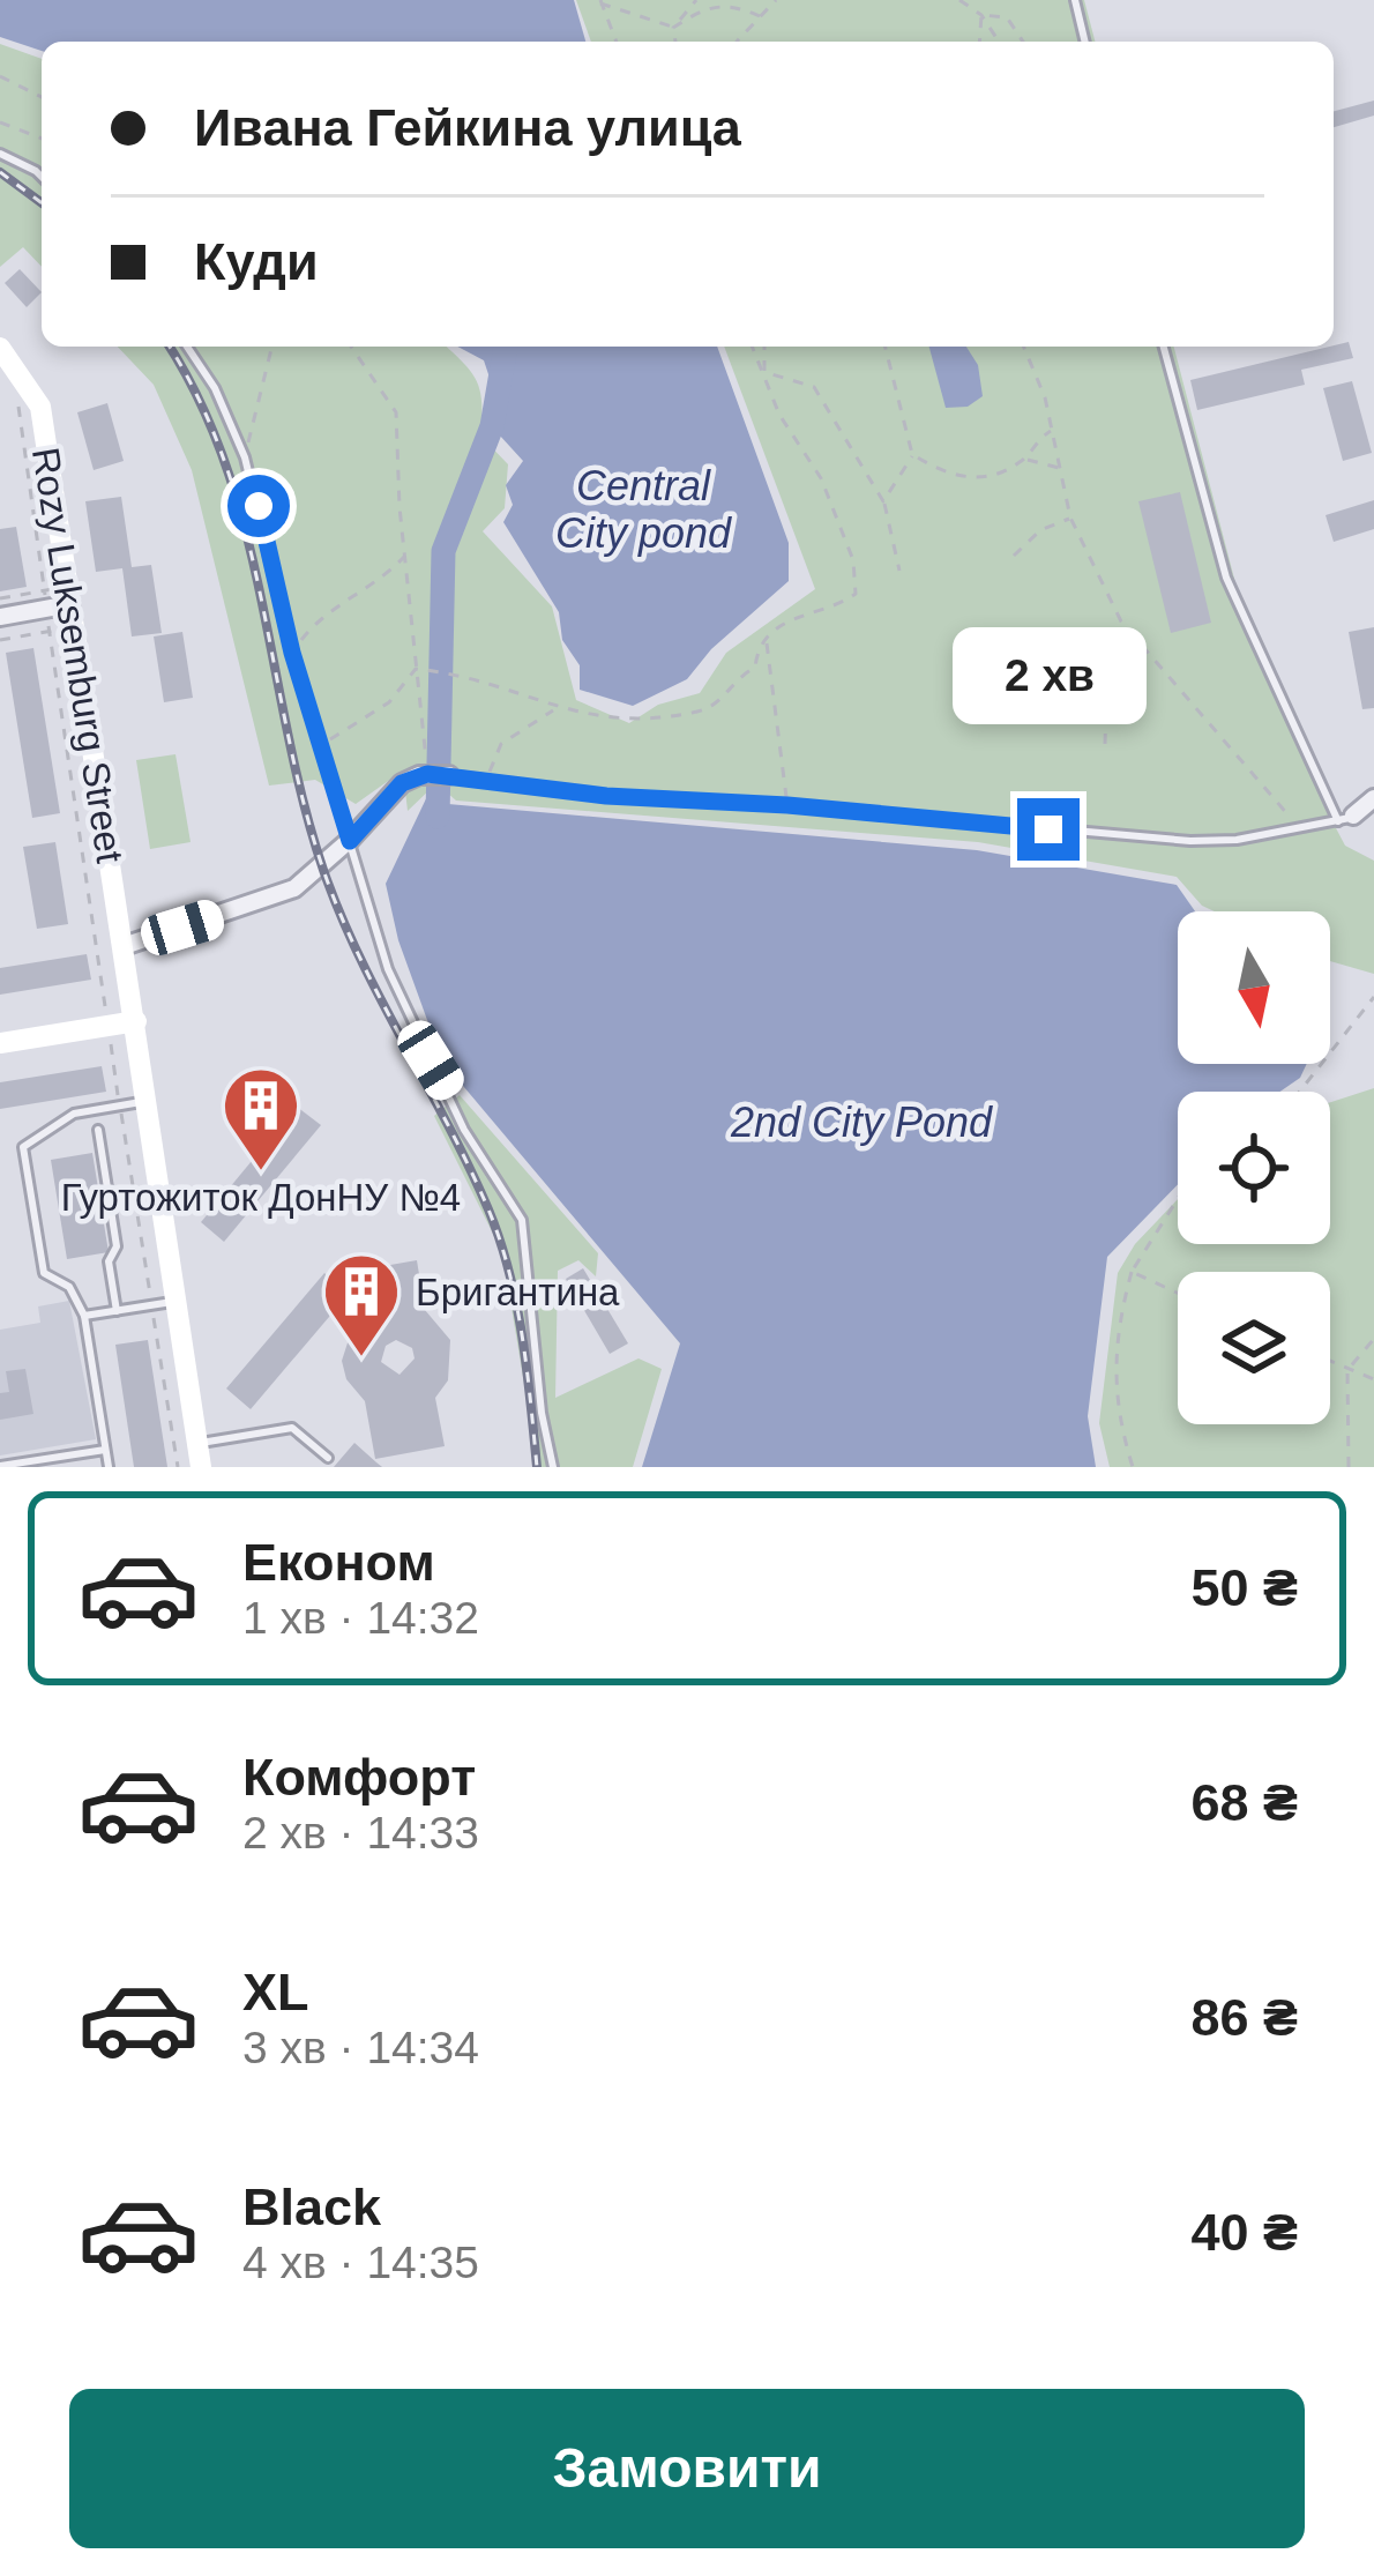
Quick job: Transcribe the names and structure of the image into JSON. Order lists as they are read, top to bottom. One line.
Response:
{"streets":{"street":["Rozy Luksemburg Street"]},"water":["Central City pond","2nd City Pond"],"places":{"building":["Гуртожиток ДонНУ №4","Бригантина"]},"north":"bottom","page":{"banner":["Ивана Гейкина улица","Куди"],"bubble":"2 хв","list":[{"name":"Економ","note":"1 хв · 14:32","value":"50 ₴"},{"name":"Комфорт","note":"2 хв · 14:33","value":"68 ₴"},{"name":"XL","note":"3 хв · 14:34","value":"86 ₴"},{"name":"Black","note":"4 хв · 14:35","value":"40 ₴"}],"buttons":"Замовити"}}
